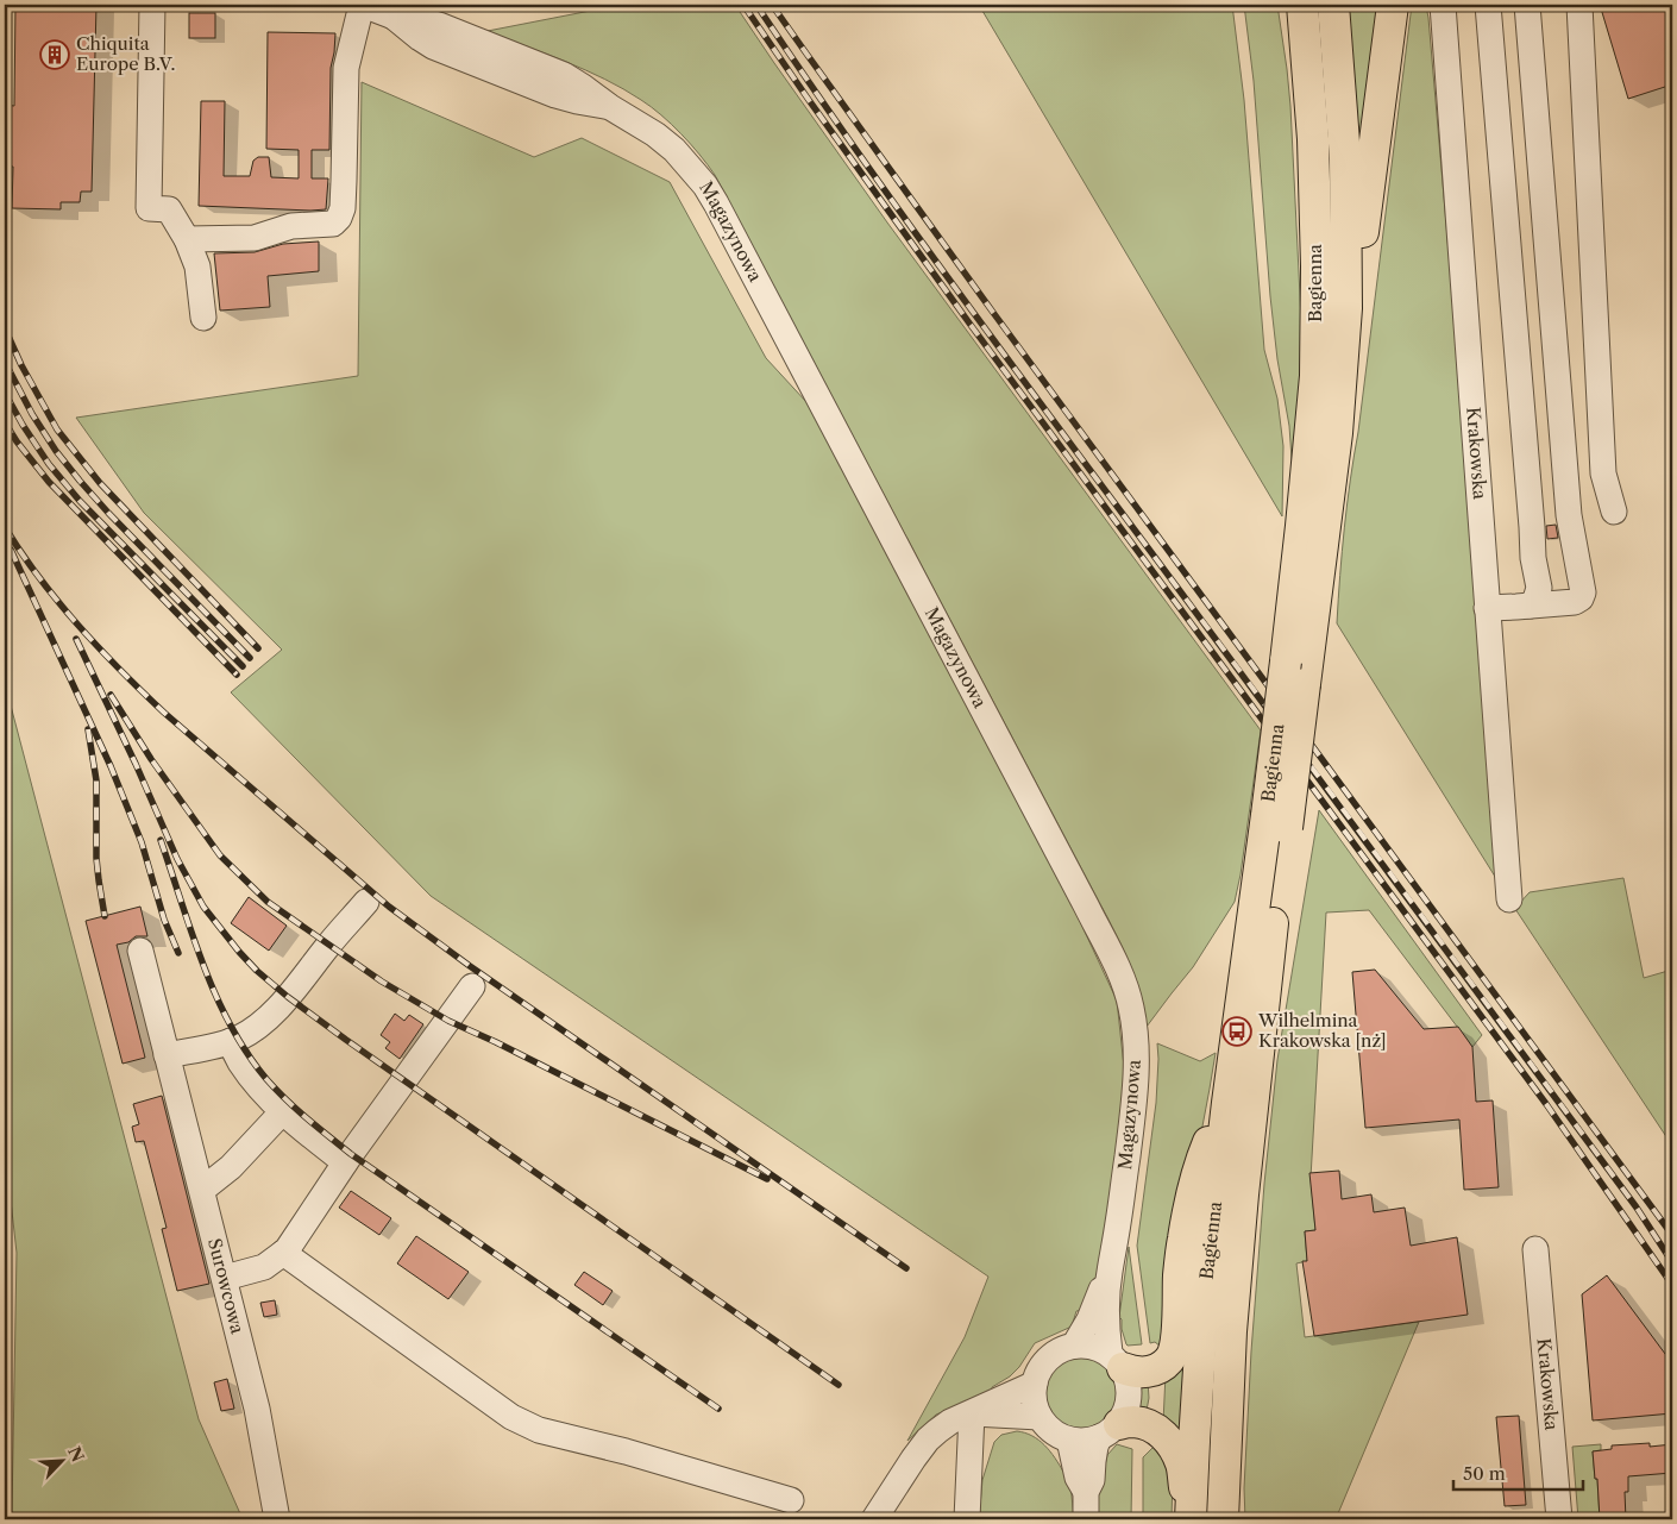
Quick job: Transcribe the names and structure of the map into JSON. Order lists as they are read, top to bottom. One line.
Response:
{"streets":{"main road":["Bagienna"],"street":["Magazynowa","Krakowska","Surowcowa"]},"places":{"building":["Chiquita Europe B.V."],"bus stop":["Wilhelmina Krakowska [nż]"]},"scale_bar":"50 m","north":"top right"}
